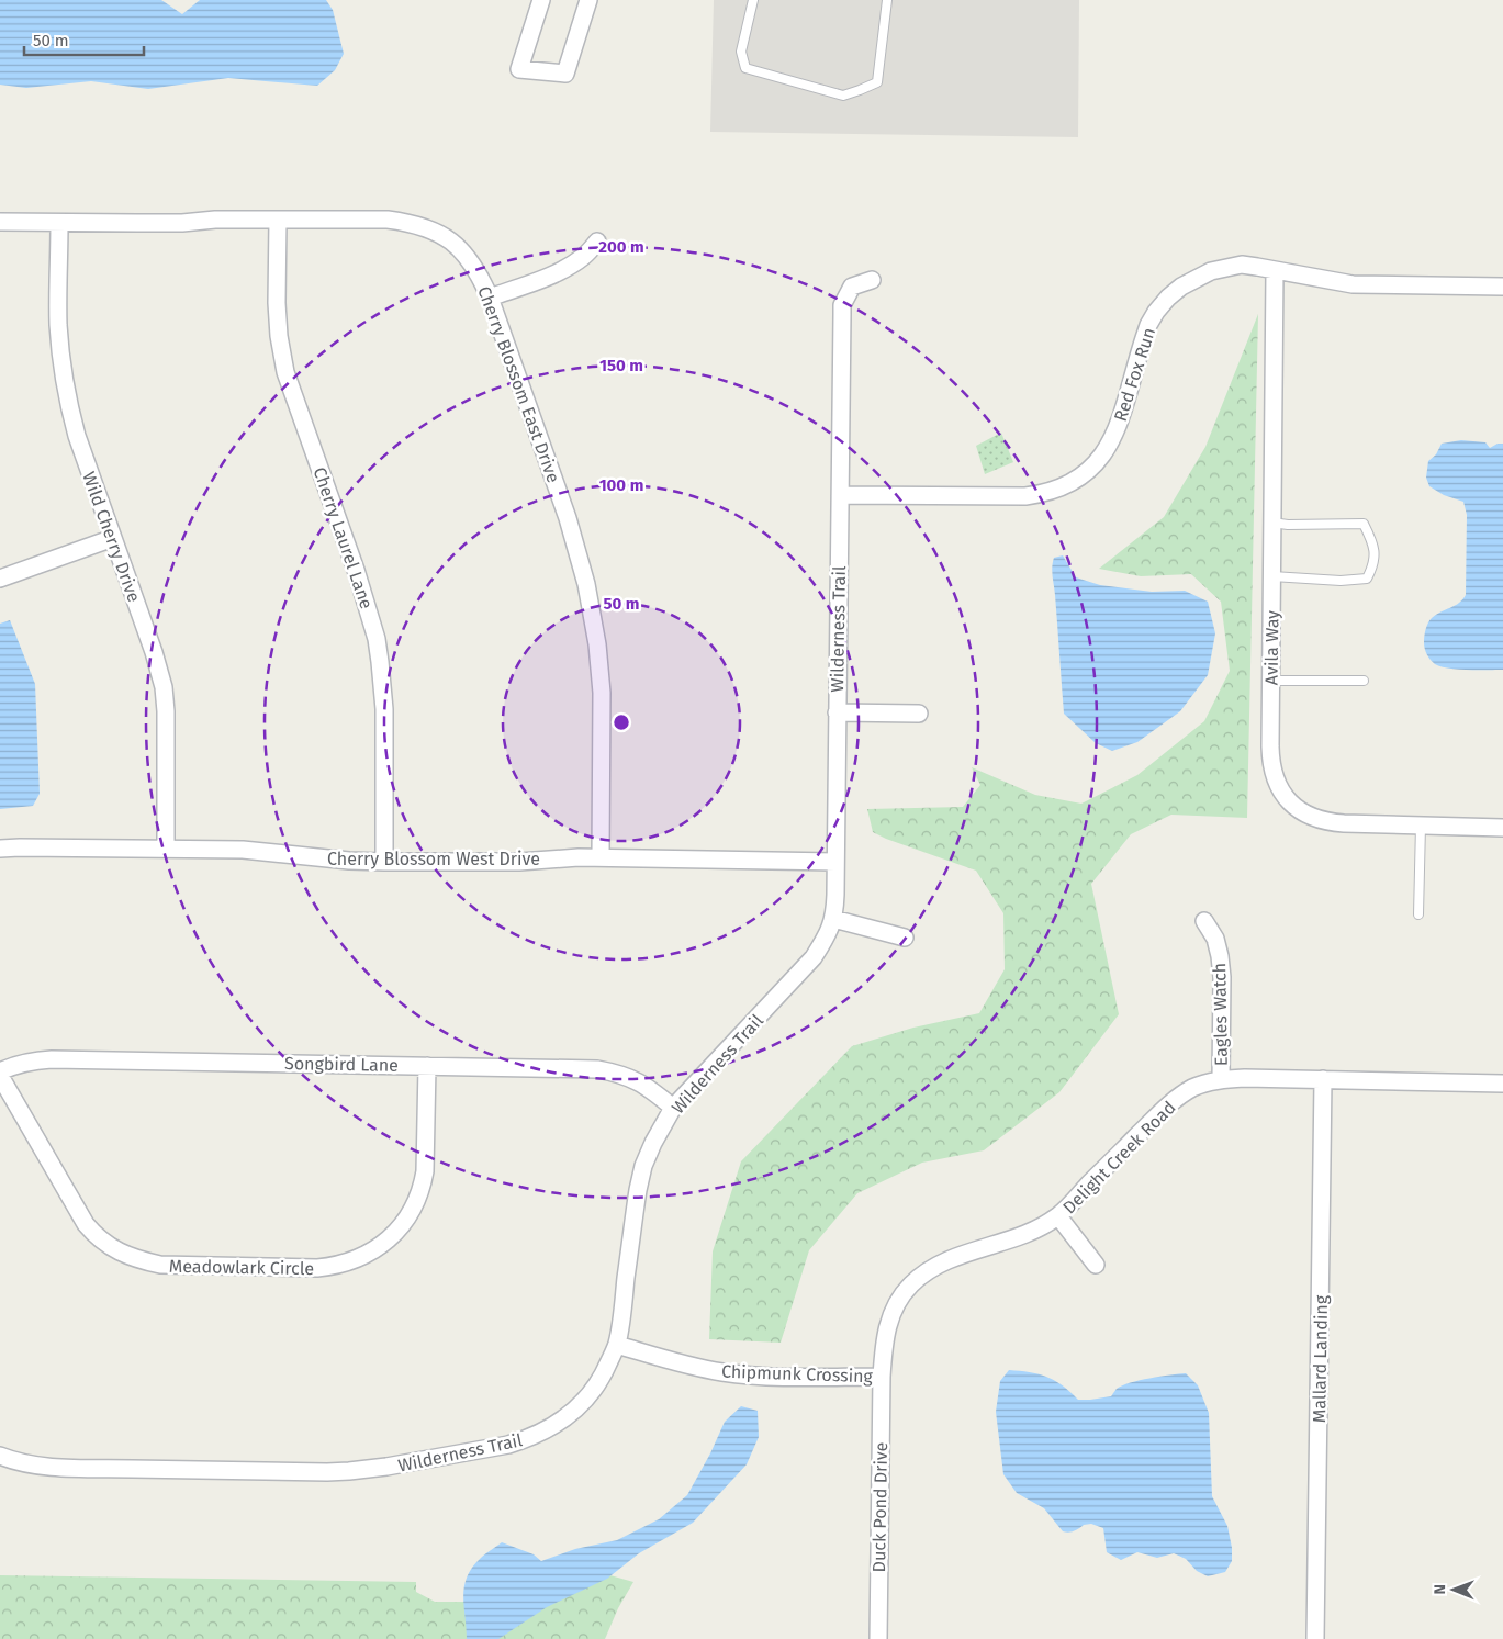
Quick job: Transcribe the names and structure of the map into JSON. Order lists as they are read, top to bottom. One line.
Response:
{"streets":{"street":["Red Fox Run","Cherry Blossom East Drive","Wild Cherry Drive","Cherry Laurel Lane","Wilderness Trail","Avila Way","Cherry Blossom West Drive","Eagles Watch","Songbird Lane","Delight Creek Road","Meadowlark Circle","Mallard Landing","Chipmunk Crossing","Duck Pond Drive"]},"crossings":[["Red Fox Run","Wilderness Trail"],["Red Fox Run","Avila Way"],["Cherry Blossom East Drive","Wild Cherry Drive"],["Cherry Blossom East Drive","Cherry Laurel Lane"],["Cherry Blossom East Drive","Cherry Blossom West Drive"],["Wild Cherry Drive","Cherry Blossom West Drive"],["Cherry Laurel Lane","Cherry Blossom West Drive"],["Wilderness Trail","Cherry Blossom West Drive"],["Wilderness Trail","Songbird Lane"],["Wilderness Trail","Chipmunk Crossing"],["Eagles Watch","Delight Creek Road"],["Songbird Lane","Meadowlark Circle"],["Delight Creek Road","Mallard Landing"],["Delight Creek Road","Chipmunk Crossing"],["Delight Creek Road","Duck Pond Drive"],["Chipmunk Crossing","Duck Pond Drive"]],"scale_bar":"50 m","north":"left","rings":["200 m","150 m","100 m","50 m"]}
